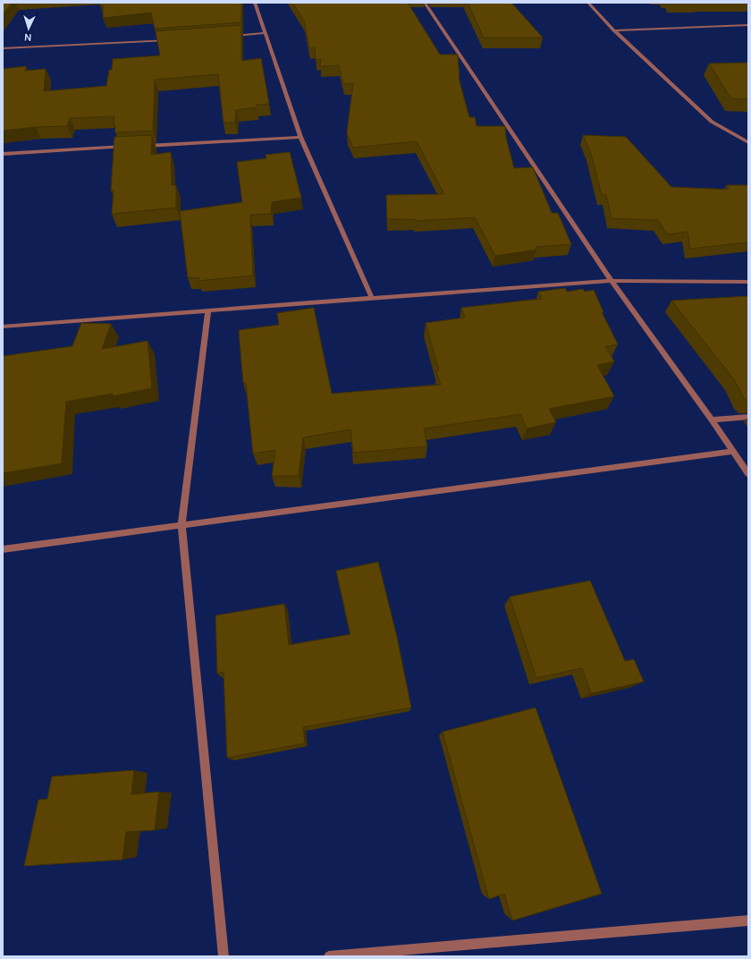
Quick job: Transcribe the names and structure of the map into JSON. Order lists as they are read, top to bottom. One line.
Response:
{"north":"bottom"}
